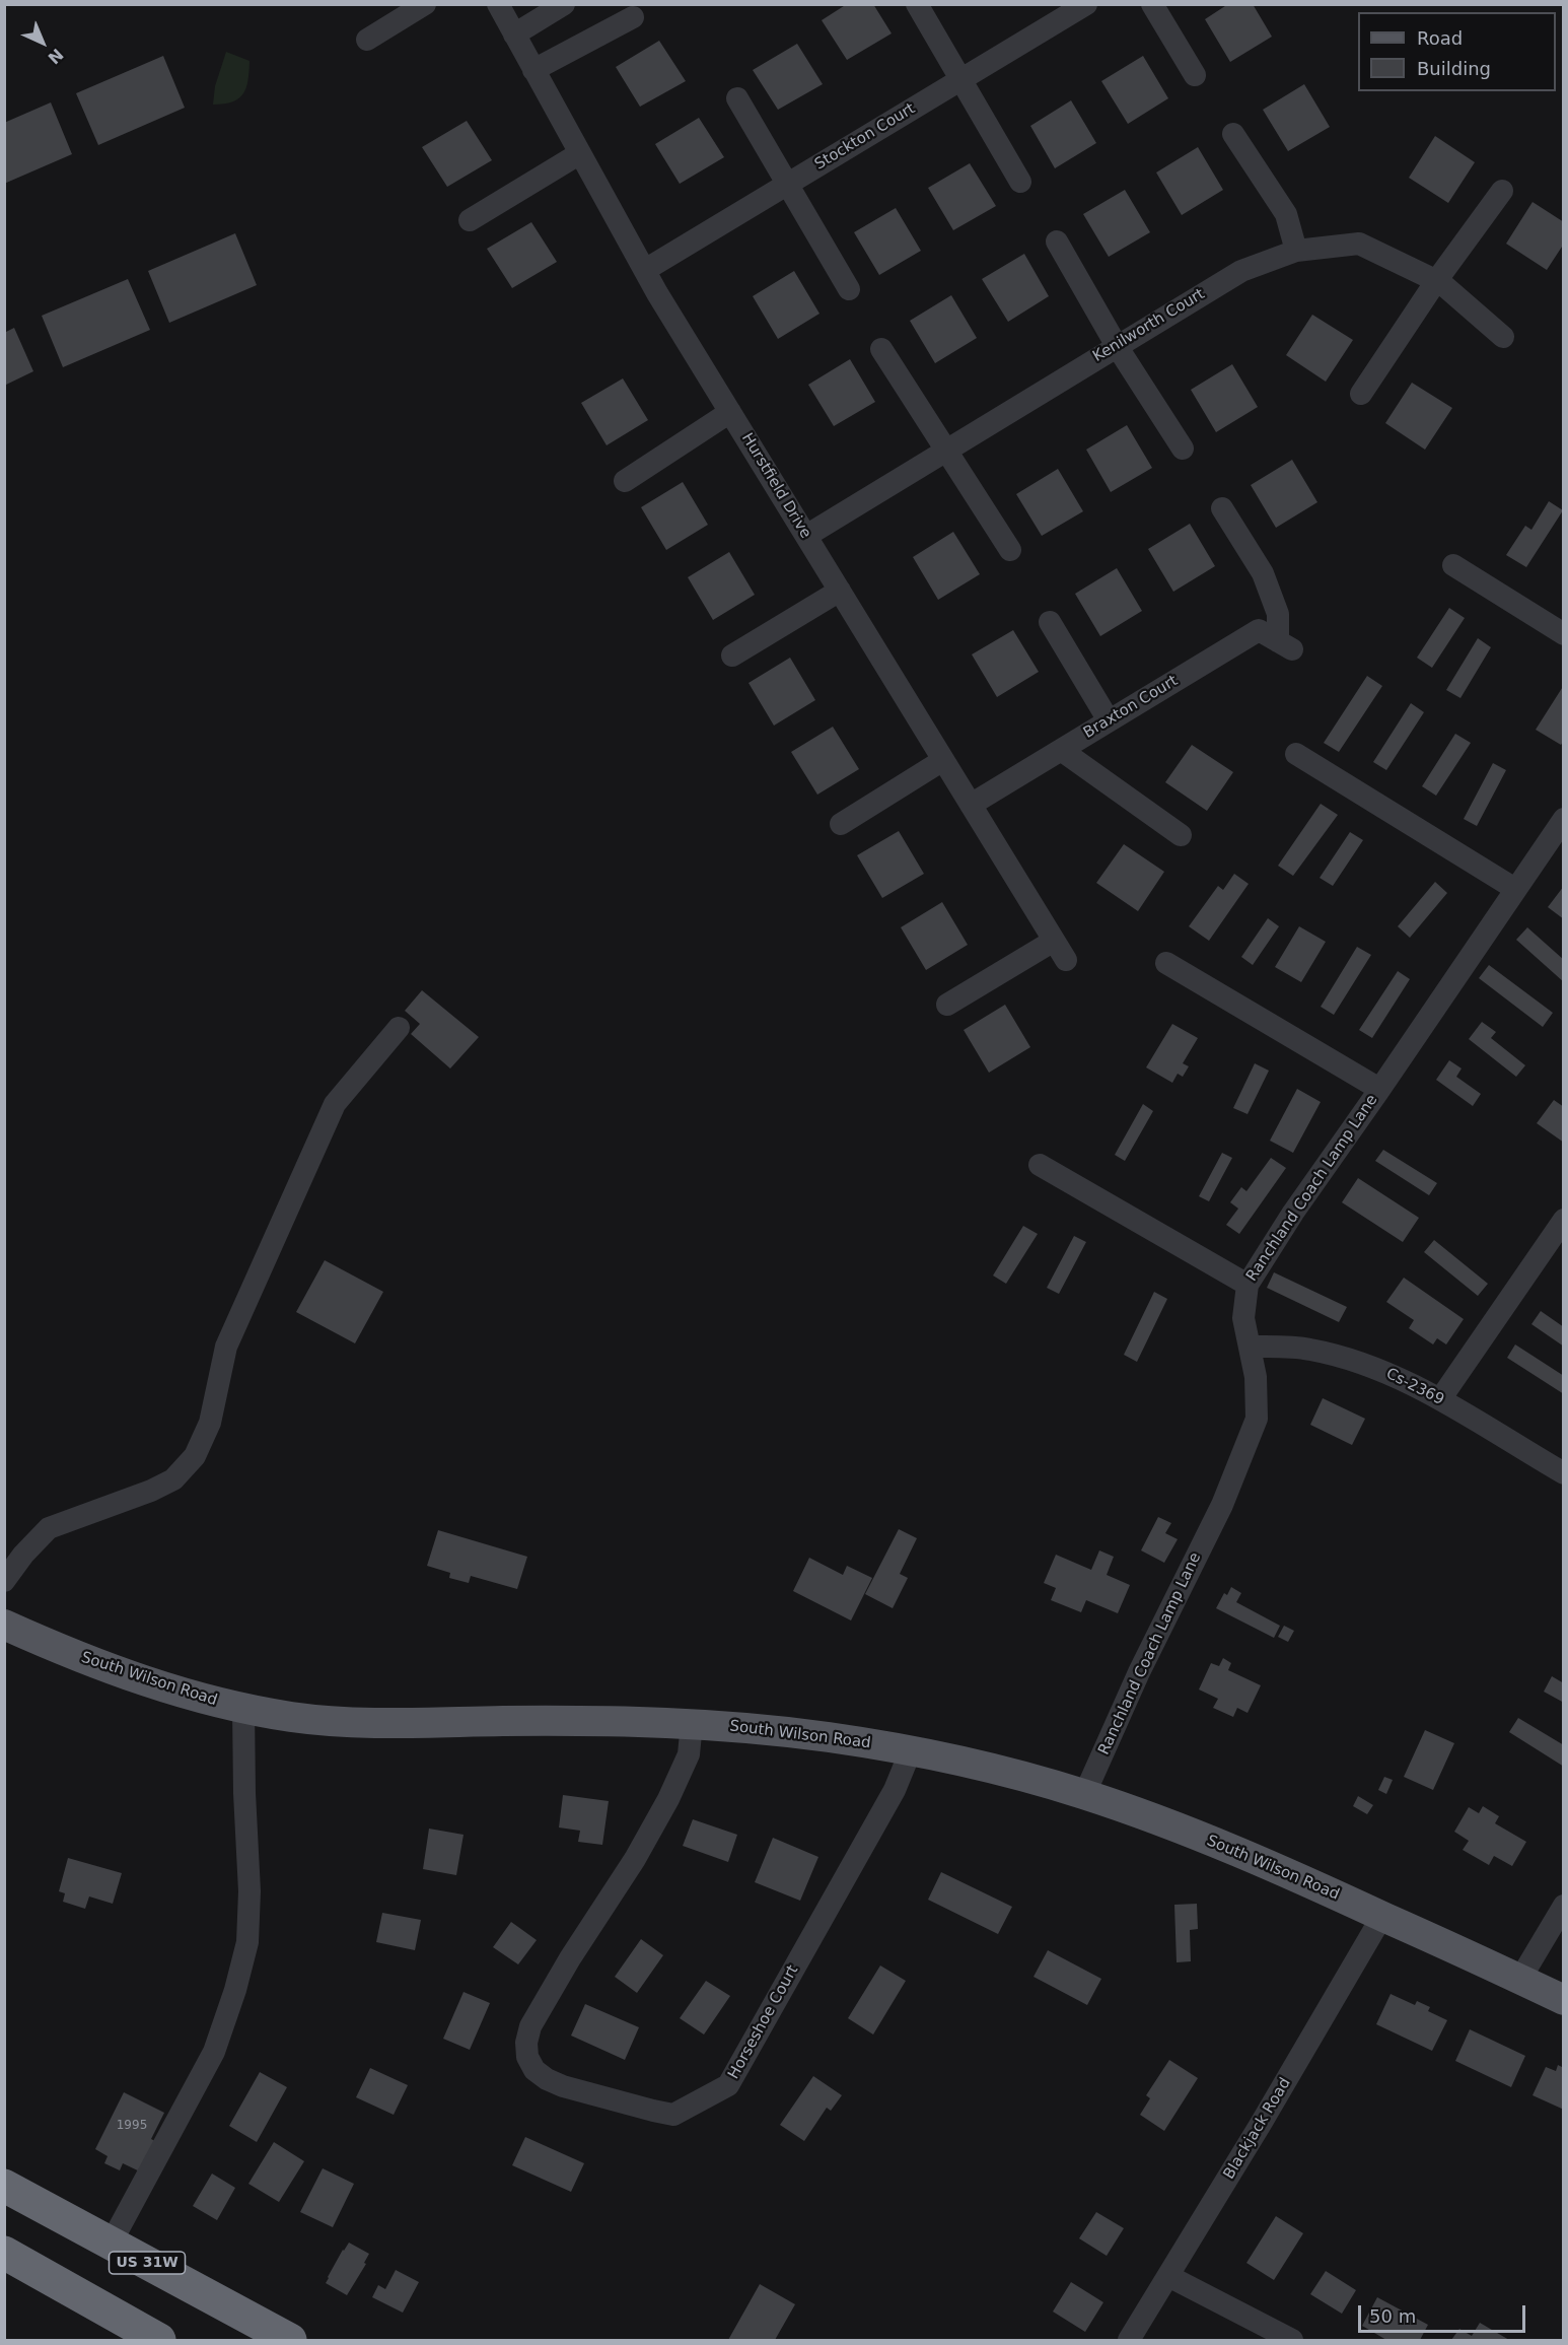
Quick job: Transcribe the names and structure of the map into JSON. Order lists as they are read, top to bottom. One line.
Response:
{"streets":{"highway":["US 31W"],"main road":["South Wilson Road"],"street":["Stockton Court","Kenilworth Court","Hurstfield Drive","Braxton Court","Ranchland Coach Lamp Lane","Cs-2369","Horseshoe Court","Blackjack Road"]},"crossings":[["Stockton Court","Hurstfield Drive"],["Kenilworth Court","Hurstfield Drive"],["Hurstfield Drive","Braxton Court"],["Ranchland Coach Lamp Lane","Cs-2369"],["Ranchland Coach Lamp Lane","South Wilson Road"],["South Wilson Road","Horseshoe Court"],["South Wilson Road","Blackjack Road"]],"house_numbers":["1995"],"legend":["Road","Building"],"scale_bar":"50 m","north":"bottom right"}
